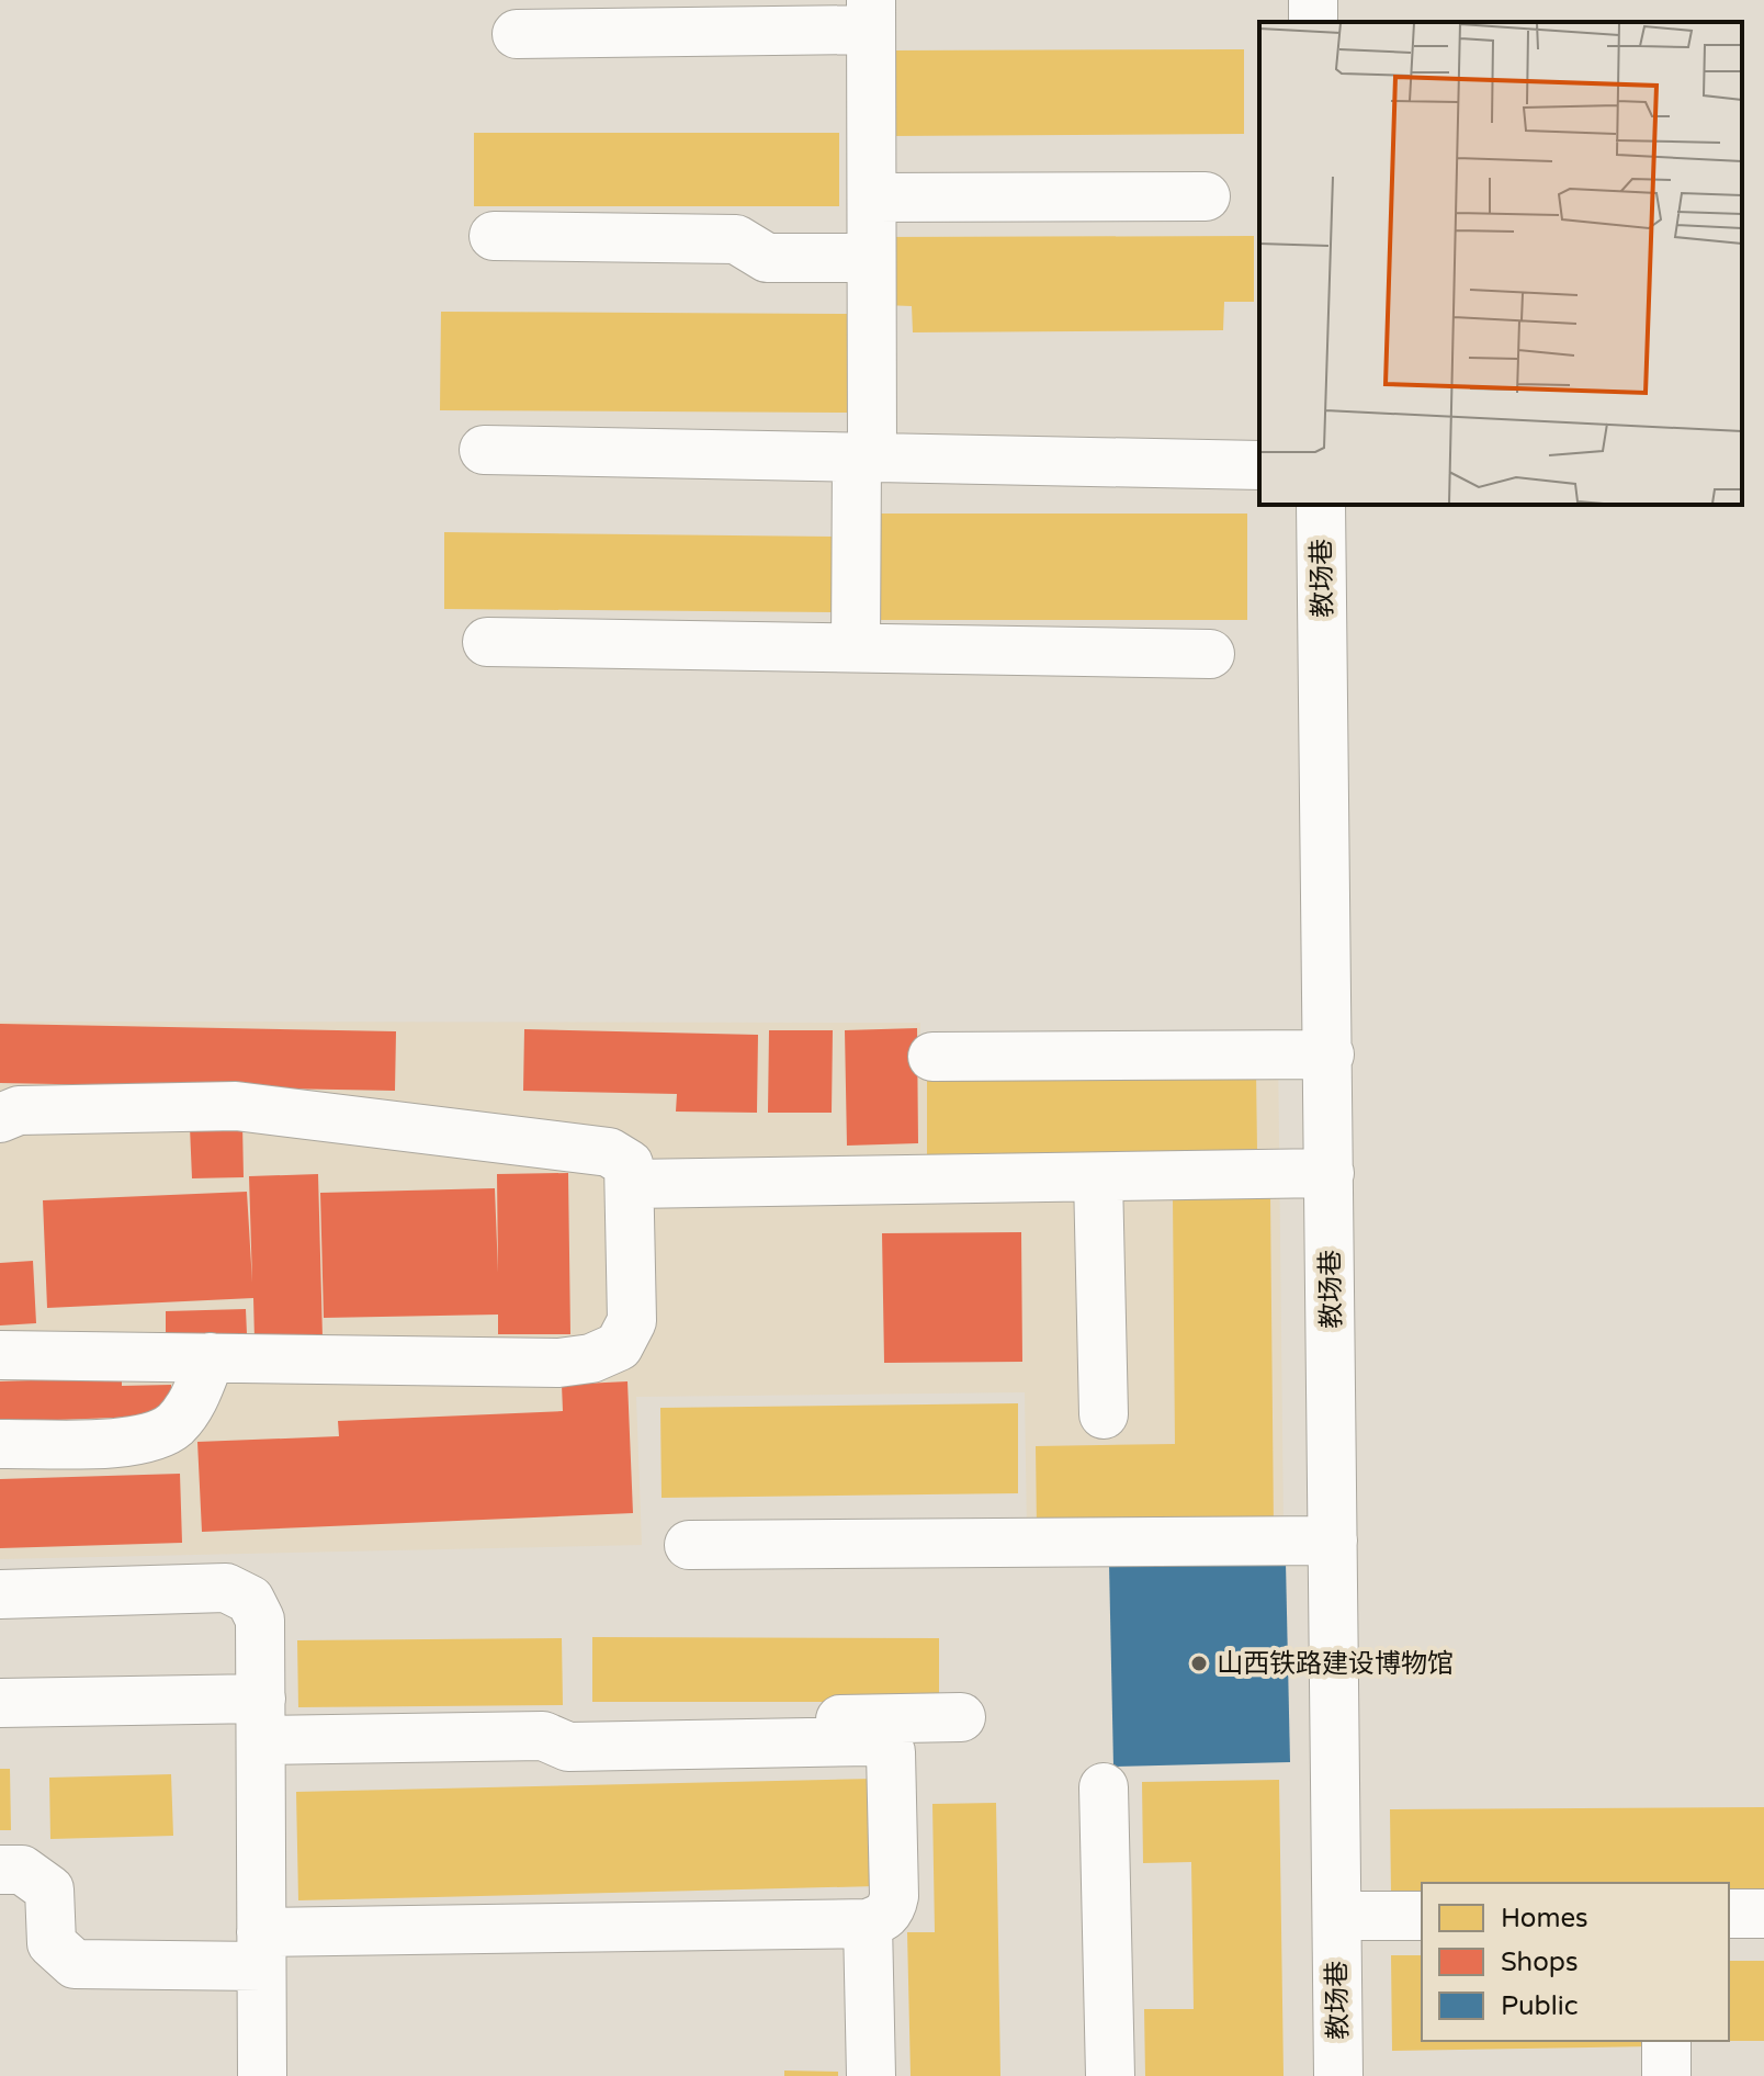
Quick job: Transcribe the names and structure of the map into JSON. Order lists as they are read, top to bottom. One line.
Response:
{"streets":{"street":["教场巷"]},"places":["山西铁路建设博物馆"],"legend":["Homes","Shops","Public"]}
